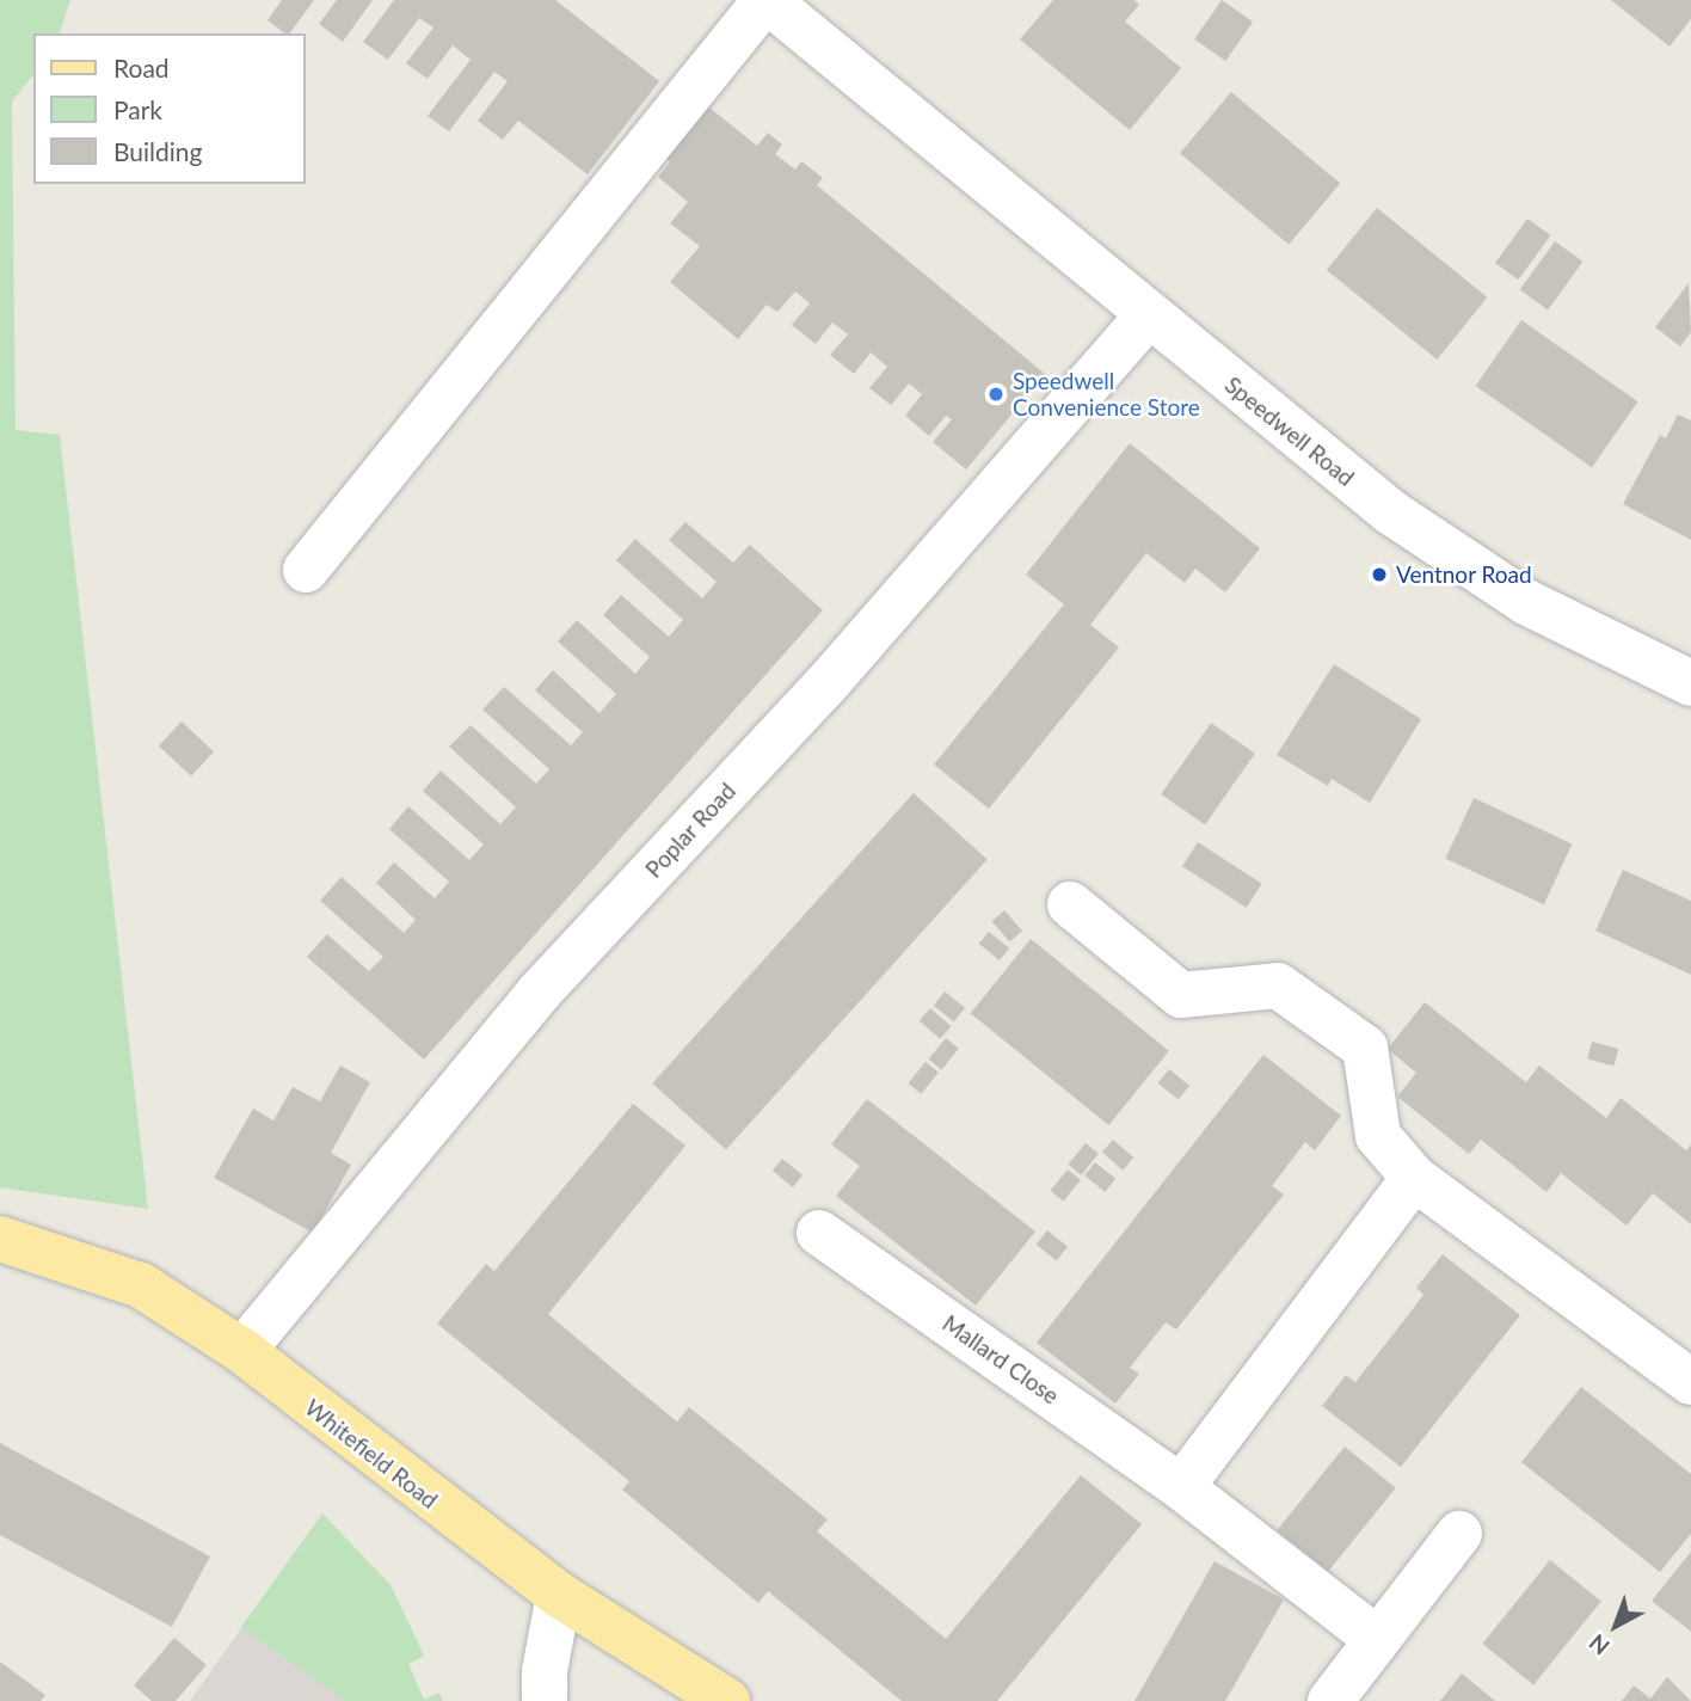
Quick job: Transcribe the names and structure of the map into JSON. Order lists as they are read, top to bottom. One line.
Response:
{"streets":{"main road":["Whitefield Road"],"street":["Speedwell Road","Poplar Road","Mallard Close"]},"crossings":[["Speedwell Road","Poplar Road"],["Poplar Road","Whitefield Road"]],"places":["Speedwell Convenience Store","Ventnor Road"],"legend":["Road","Park","Building"],"north":"bottom left"}
